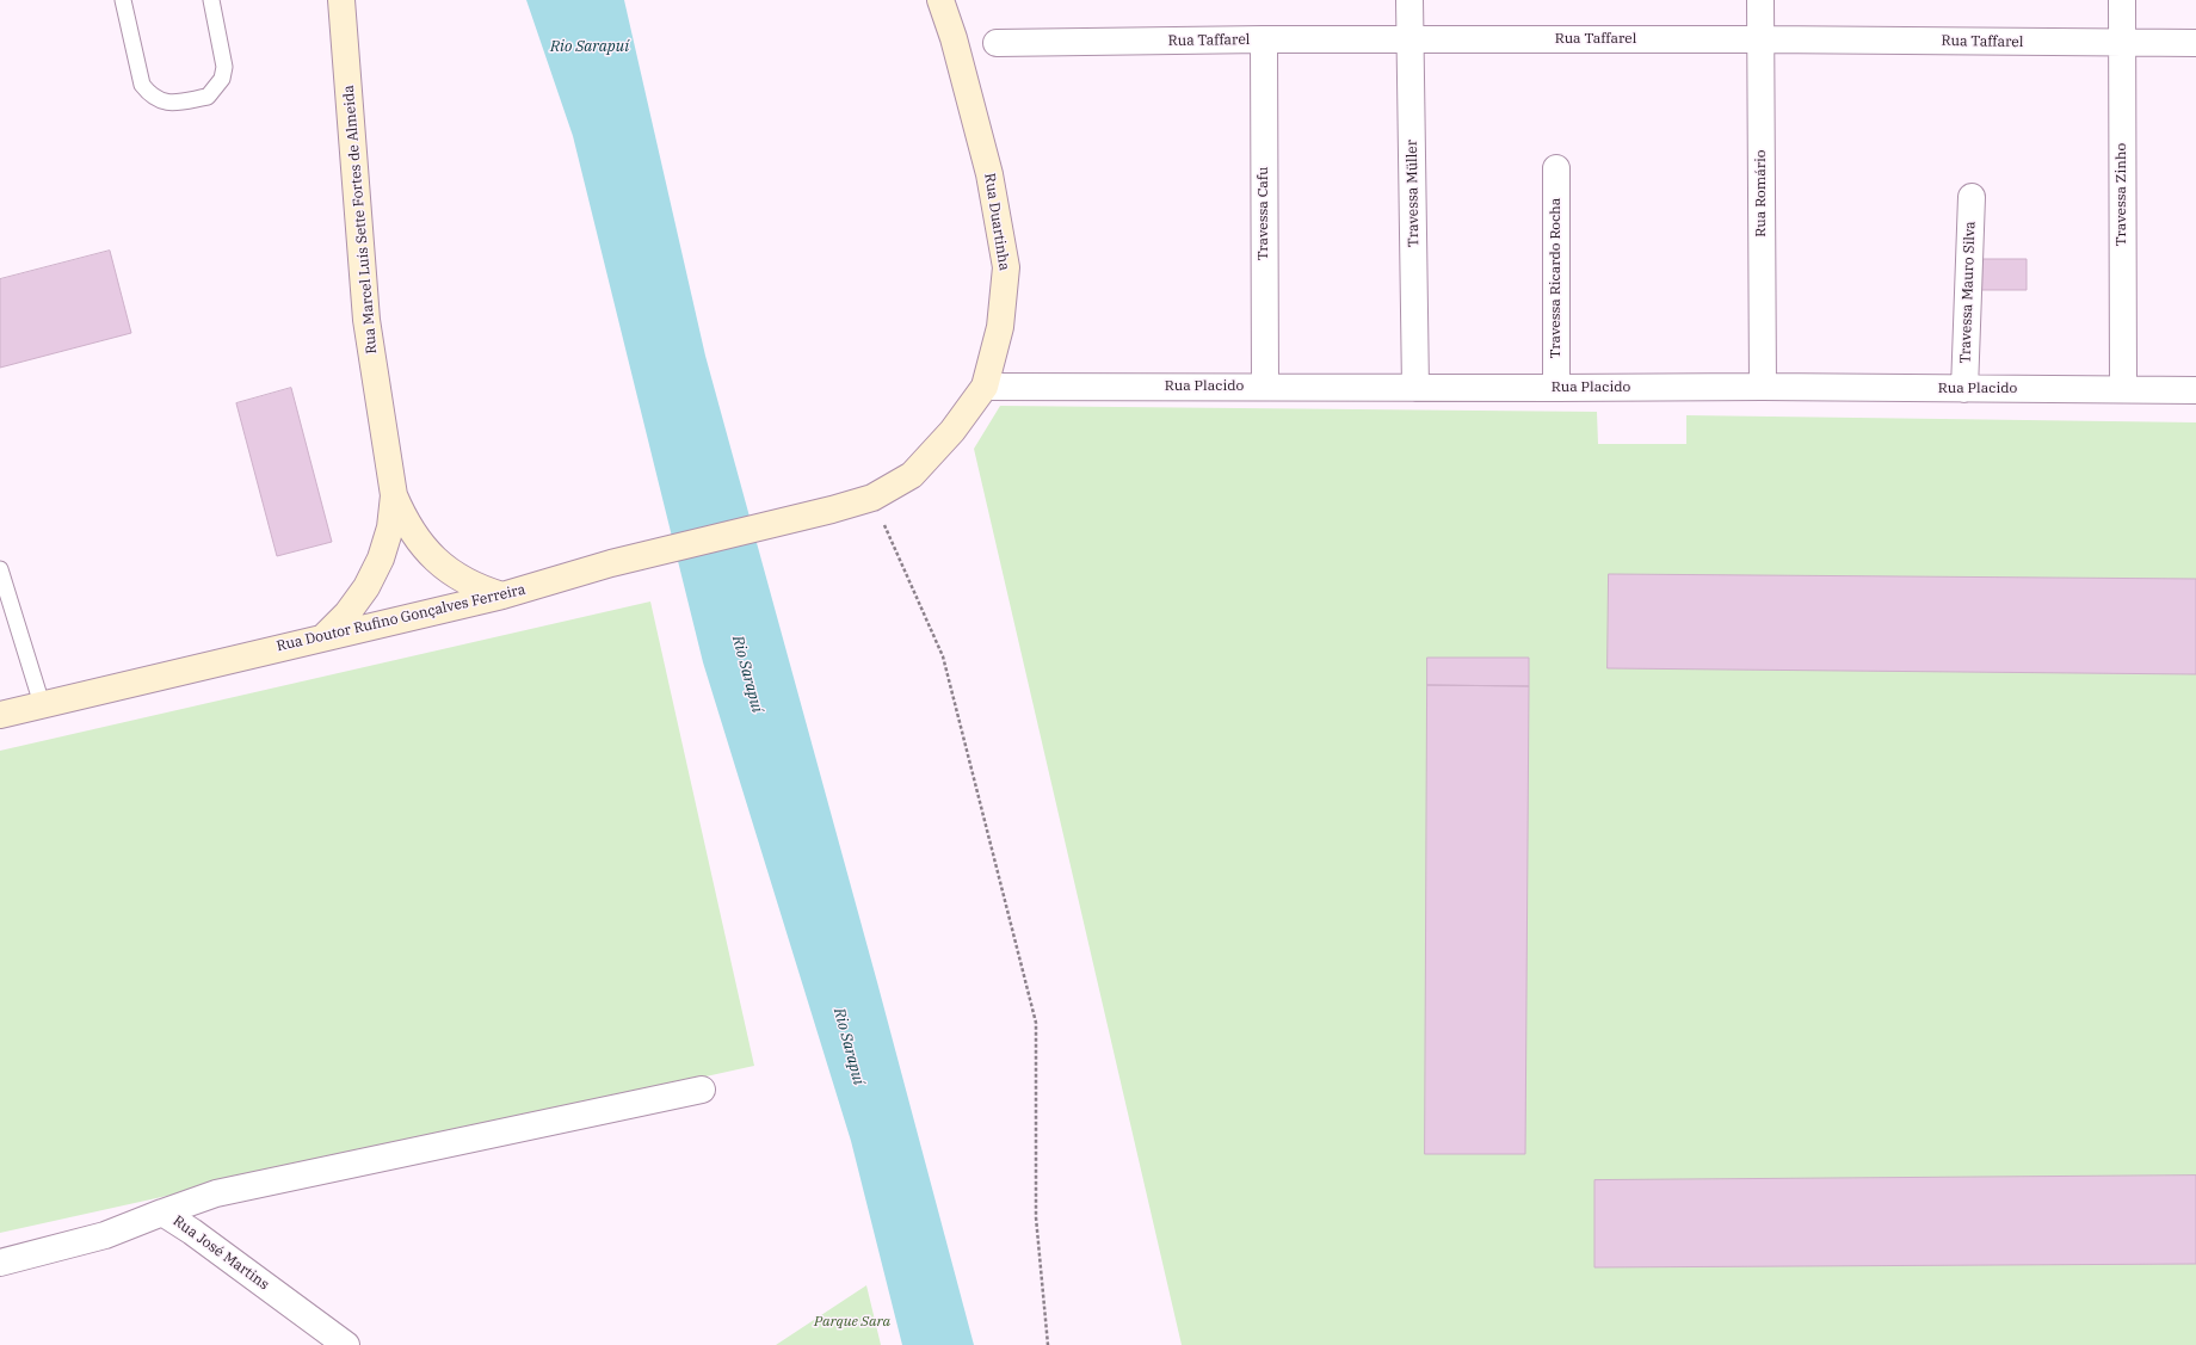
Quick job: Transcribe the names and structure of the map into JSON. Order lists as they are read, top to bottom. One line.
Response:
{"streets":{"main road":["Rua Marcel Luís Sette Fortes de Almeida","Rua Duartinha","Rua Doutor Rufino Gonçalves Ferreira"],"street":["Rua Taffarel","Travessa Müller","Rua Romário","Travessa Zinho","Travessa Cafu","Travessa Ricardo Rocha","Travessa Mauro Silva","Rua Placido","Rua José Martins"]},"crossings":[["Rua Taffarel","Travessa Müller"],["Rua Taffarel","Rua Romário"],["Rua Taffarel","Travessa Zinho"],["Rua Taffarel","Travessa Cafu"],["Travessa Müller","Rua Placido"],["Rua Romário","Rua Placido"],["Travessa Zinho","Rua Placido"],["Travessa Cafu","Rua Placido"],["Rua Marcel Luís Sette Fortes de Almeida","Rua Doutor Rufino Gonçalves Ferreira"],["Rua Duartinha","Rua Placido"],["Rua Duartinha","Rua Doutor Rufino Gonçalves Ferreira"],["Travessa Ricardo Rocha","Rua Placido"],["Travessa Mauro Silva","Rua Placido"]],"water":["Rio Sarapuí"],"parks":["Parque Sara"]}
